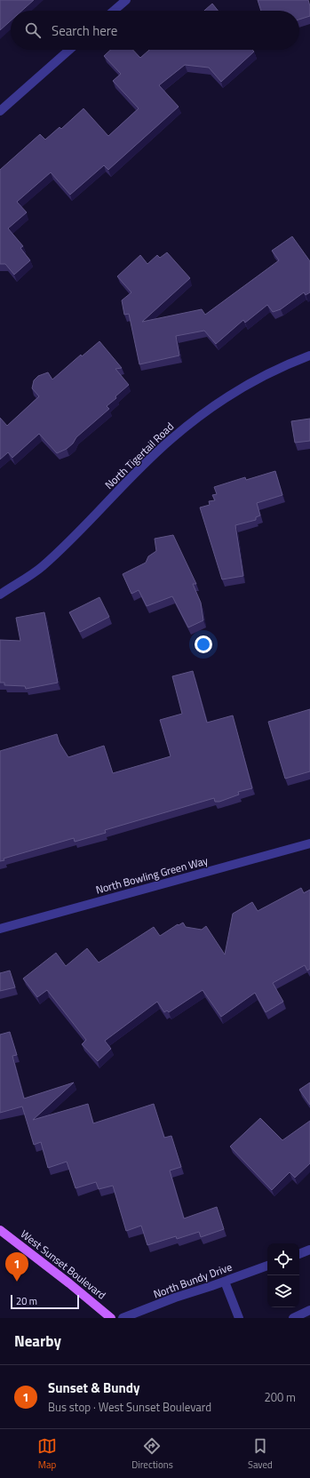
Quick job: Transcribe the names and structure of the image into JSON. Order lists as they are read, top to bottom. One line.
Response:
{"streets":{"main road":["West Sunset Boulevard"],"street":["North Tigertail Road","North Bowling Green Way","North Bundy Drive"]},"scale_bar":"20 m","page":{"search":"Search here","pins":"1","scale":"20 m","heading":"Nearby","list":[{"mark":"1","name":"Sunset & Bundy","note":"Bus stop · West Sunset Boulevard","value":"200 m"}],"nav":["Map","Directions","Saved"]}}
